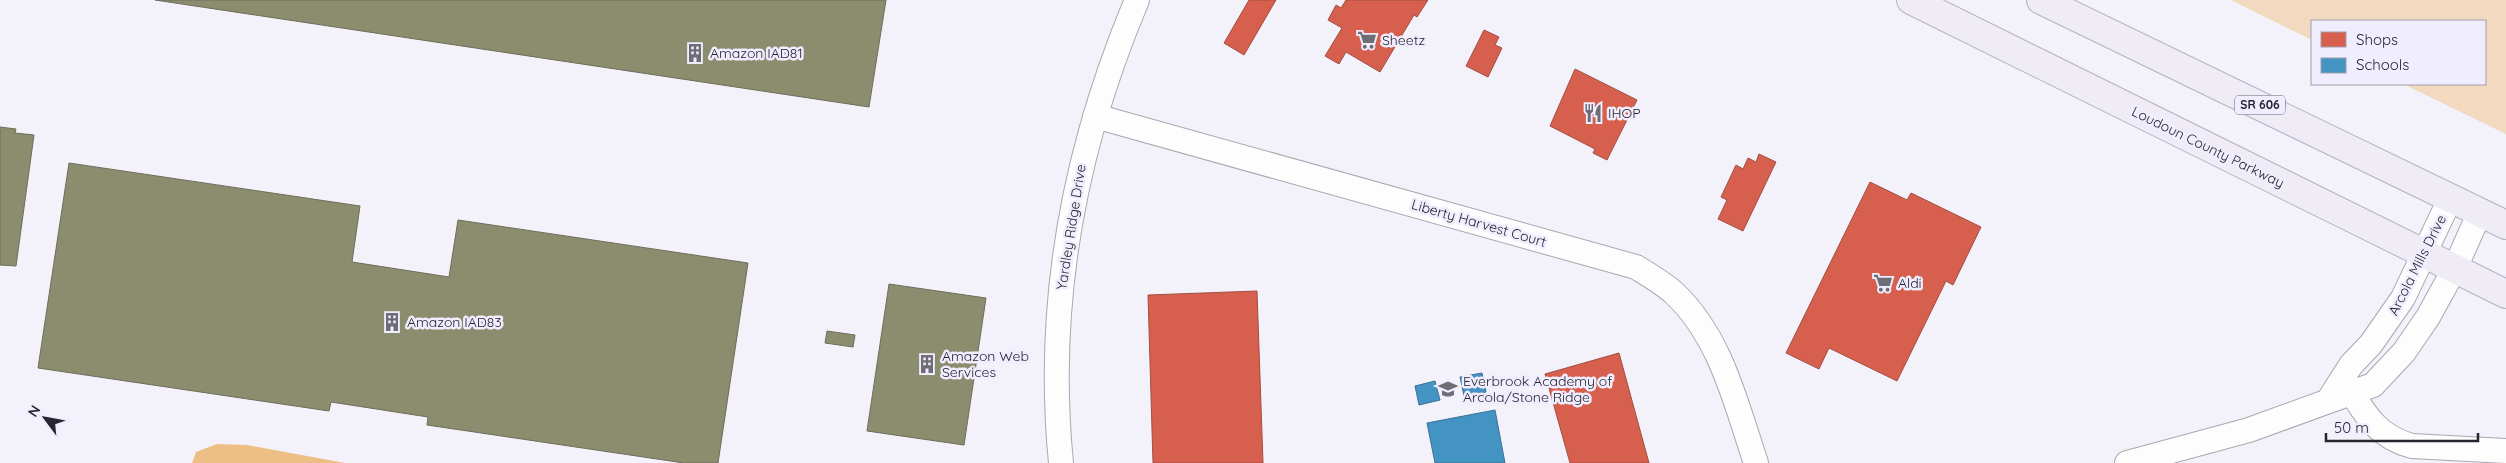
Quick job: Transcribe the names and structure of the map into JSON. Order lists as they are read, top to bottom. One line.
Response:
{"streets":{"main road":["SR 606","Loudoun County Parkway"],"street":["Liberty Harvest Court","Yardley Ridge Drive","Arcola Mills Drive"]},"crossings":[["SR 606","Arcola Mills Drive"],["Loudoun County Parkway","Arcola Mills Drive"],["Liberty Harvest Court","Yardley Ridge Drive"]],"places":{"supermarket":["Sheetz","Aldi"],"building":["Amazon IAD81","Amazon IAD83","Amazon Web Services"],"restaurant":["IHOP"],"school or university":["Everbrook Academy of Arcola/Stone Ridge"]},"legend":["Shops","Schools"],"scale_bar":"50 m","north":"top left"}
